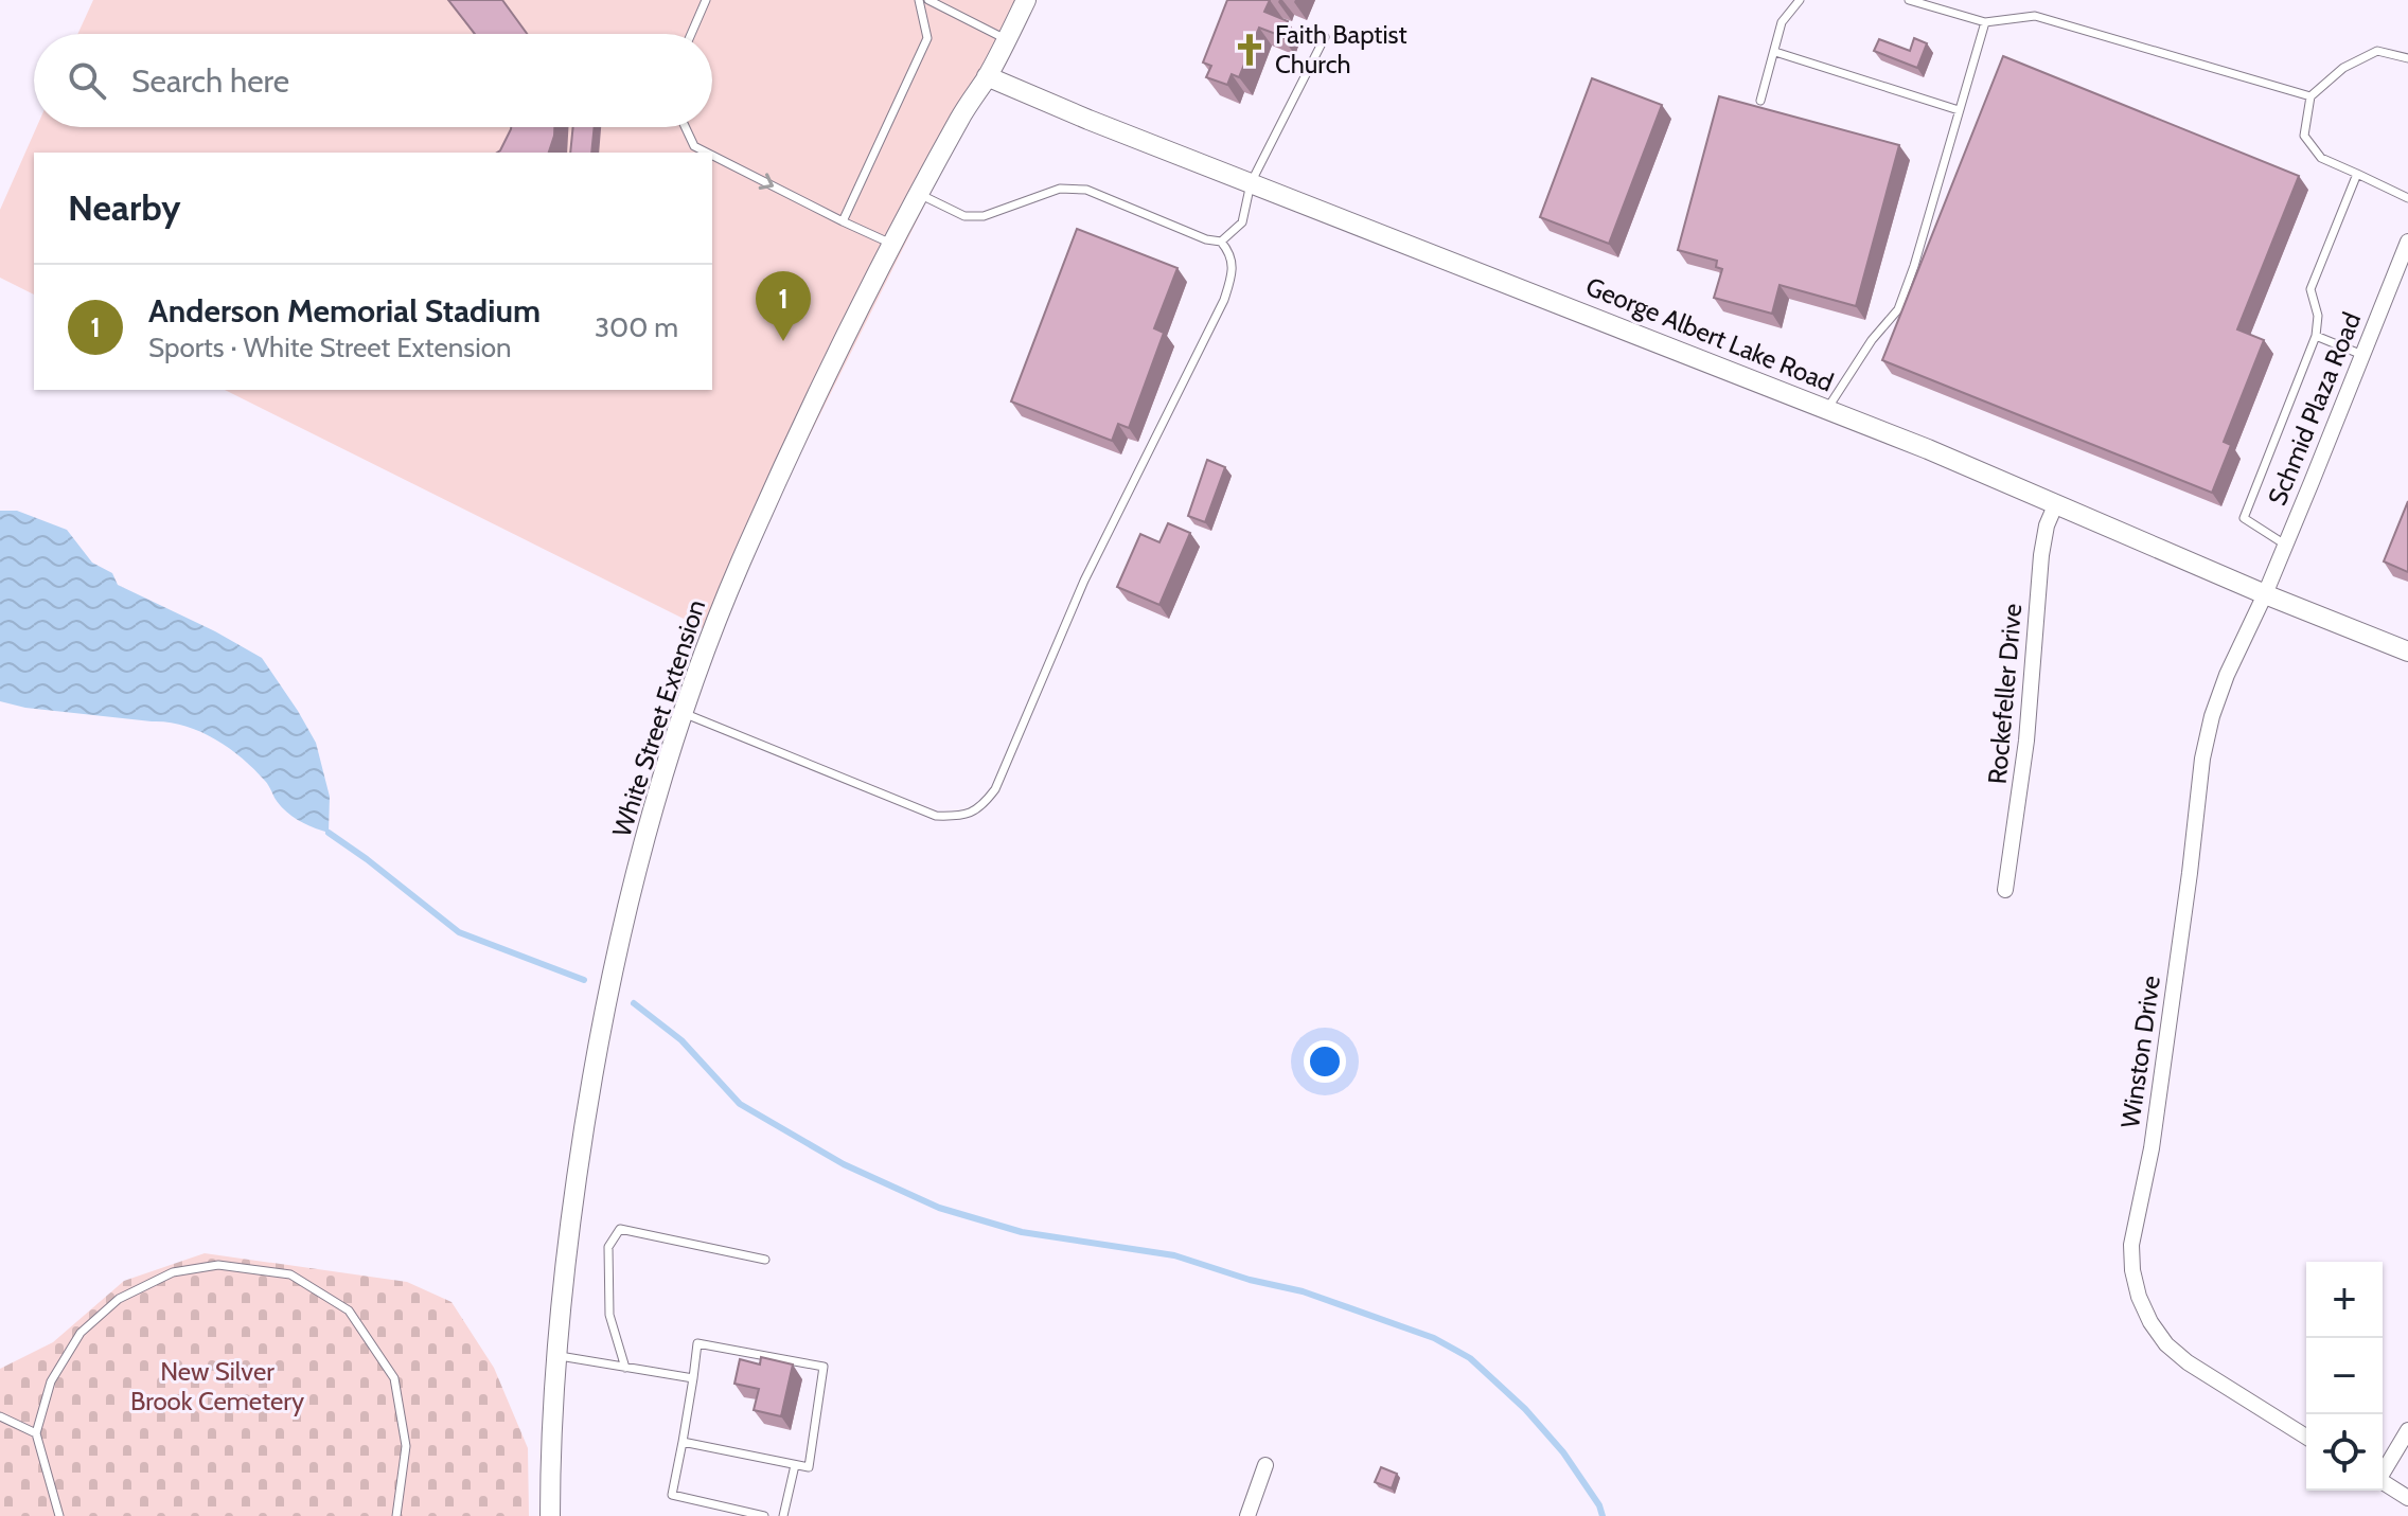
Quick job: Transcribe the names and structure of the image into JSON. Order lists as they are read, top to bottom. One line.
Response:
{"streets":{"street":["George Albert Lake Road","Schmid Plaza Road","Rockefeller Drive","White Street Extension","Winston Drive"]},"crossings":[["George Albert Lake Road","Schmid Plaza Road"],["George Albert Lake Road","Rockefeller Drive"],["George Albert Lake Road","White Street Extension"],["George Albert Lake Road","Winston Drive"],["Schmid Plaza Road","Winston Drive"]],"parks":["New Silver Brook Cemetery"],"places":{"church":["Faith Baptist Church"]},"page":{"search":"Search here","heading":"Nearby","list":[{"mark":"1","name":"Anderson Memorial Stadium","note":"Sports · White Street Extension","value":"300 m"}],"pins":"1","map_buttons":["+","−"]}}
